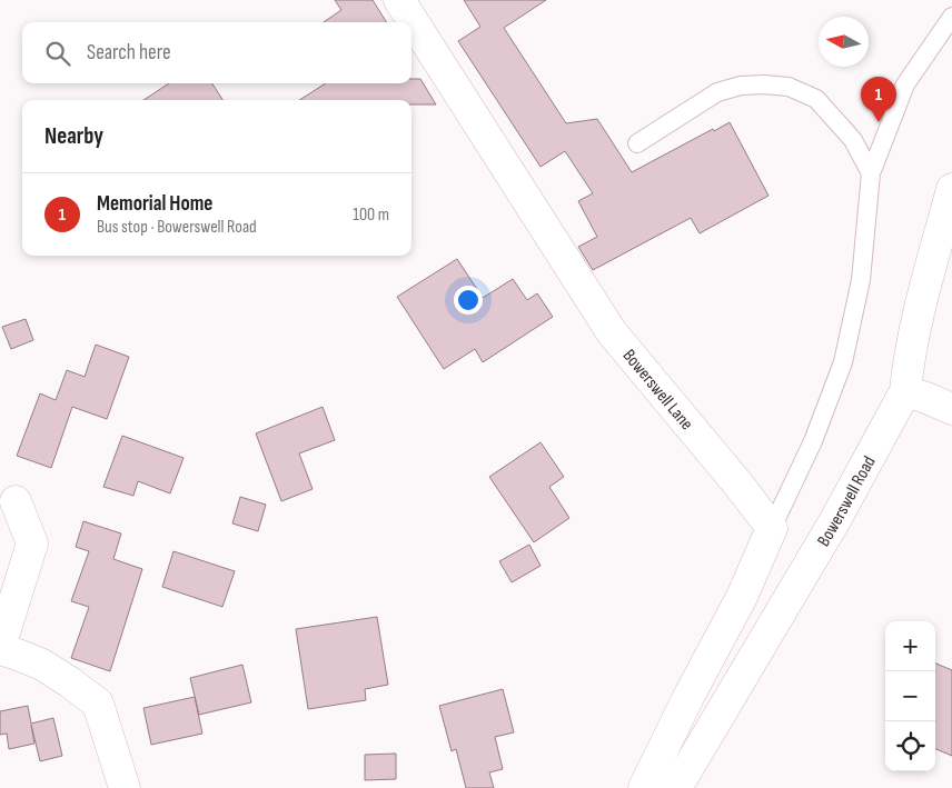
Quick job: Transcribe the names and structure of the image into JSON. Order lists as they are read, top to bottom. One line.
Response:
{"streets":{"street":["Bowerswell Lane","Bowerswell Road"]},"north":"left","page":{"search":"Search here","pins":"1","heading":"Nearby","list":[{"mark":"1","name":"Memorial Home","note":"Bus stop · Bowerswell Road","value":"100 m"}],"map_buttons":["+","−"]}}
